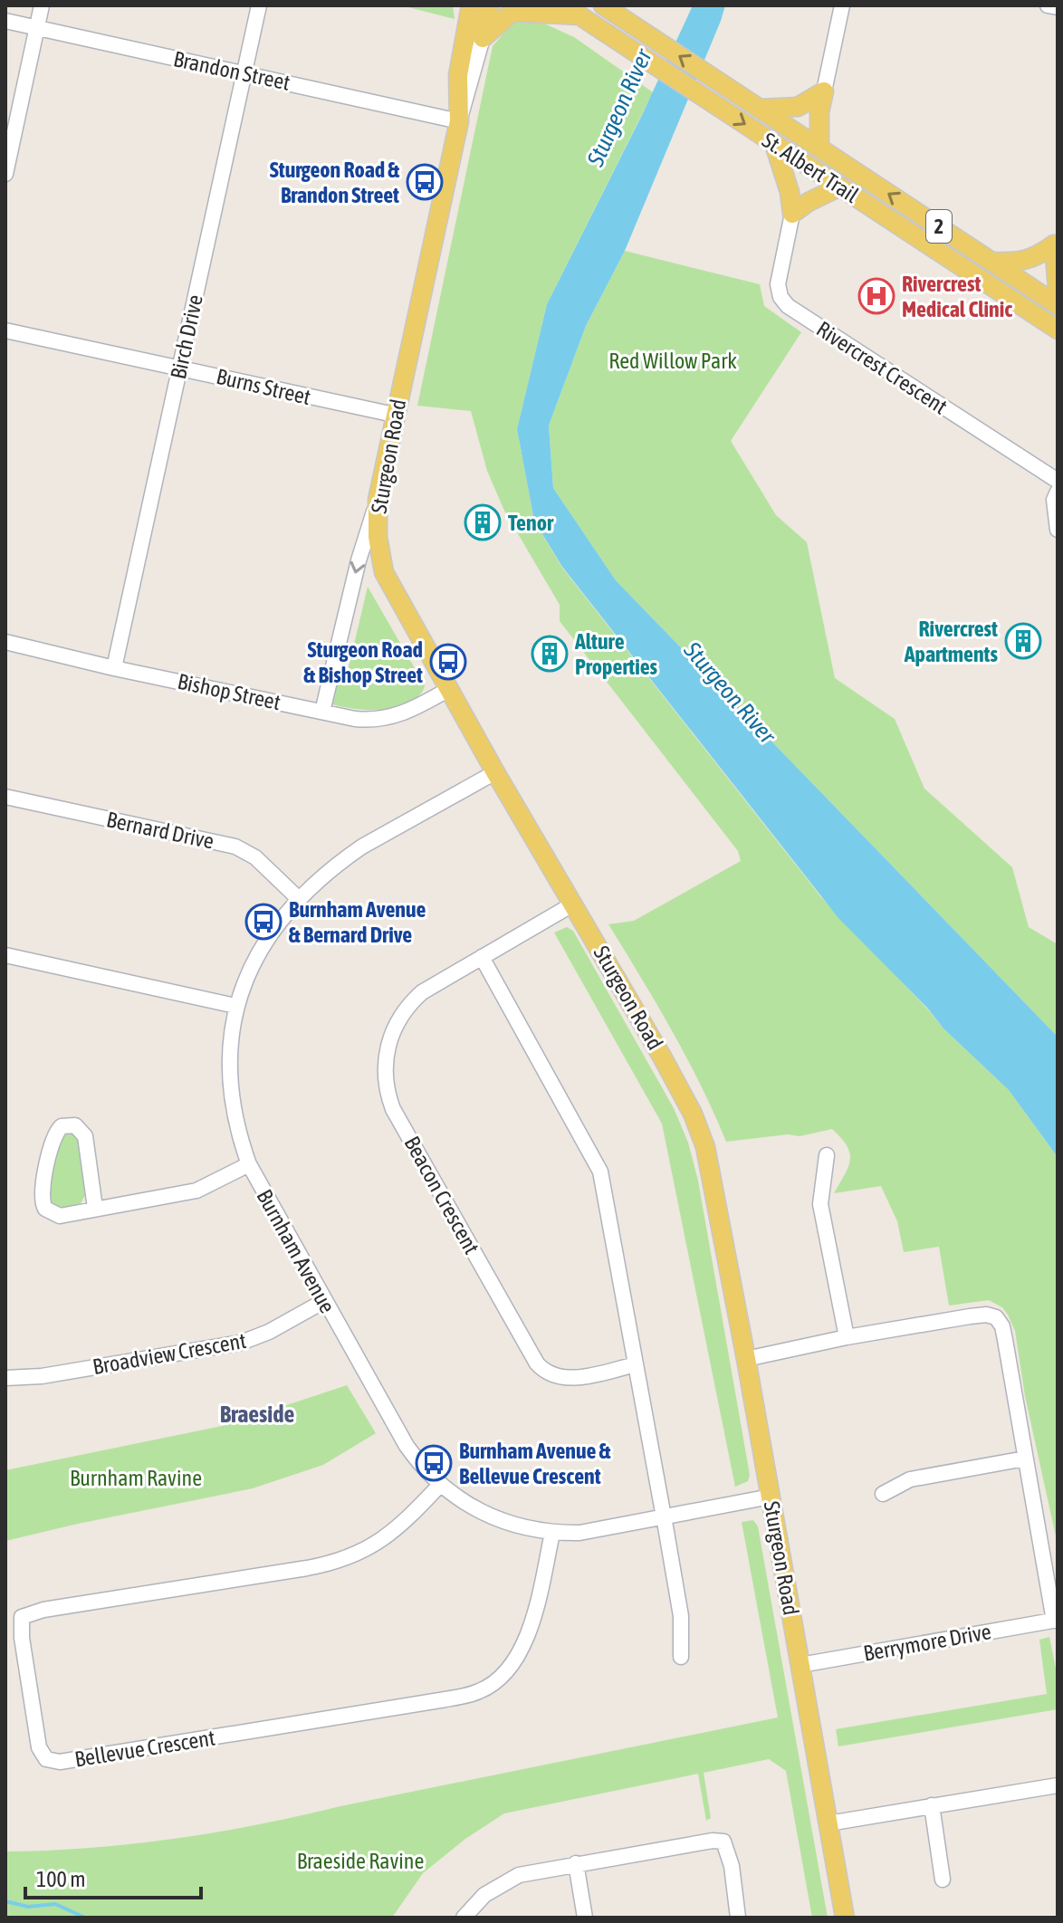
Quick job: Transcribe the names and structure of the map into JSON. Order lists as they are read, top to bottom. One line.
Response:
{"streets":{"main road":["St. Albert Trail","2","Sturgeon Road"],"street":["Brandon Street","Birch Drive","Rivercrest Crescent","Burns Street","Bishop Street","Bernard Drive","Beacon Crescent","Burnham Avenue","Broadview Crescent","Berrymore Drive","Bellevue Crescent"]},"crossings":[["Brandon Street","Birch Drive"],["Brandon Street","Sturgeon Road"],["Birch Drive","Burns Street"],["Birch Drive","Bishop Street"],["Burns Street","Sturgeon Road"],["Sturgeon Road","Bishop Street"],["Sturgeon Road","Beacon Crescent"],["Sturgeon Road","Burnham Avenue"],["Sturgeon Road","Berrymore Drive"],["Bernard Drive","Burnham Avenue"],["Burnham Avenue","Broadview Crescent"],["Burnham Avenue","Bellevue Crescent"]],"districts":["Braeside"],"water":["Sturgeon River"],"parks":["Red Willow Park","Burnham Ravine","Braeside Ravine"],"places":{"bus stop":["Sturgeon Road & Brandon Street","Sturgeon Road & Bishop Street","Burnham Avenue & Bernard Drive","Burnham Avenue & Bellevue Crescent"],"hospital":["Rivercrest Medical Clinic"],"building":["Tenor","Rivercrest Apartments","Alture Properties"]},"scale_bar":"100 m"}
